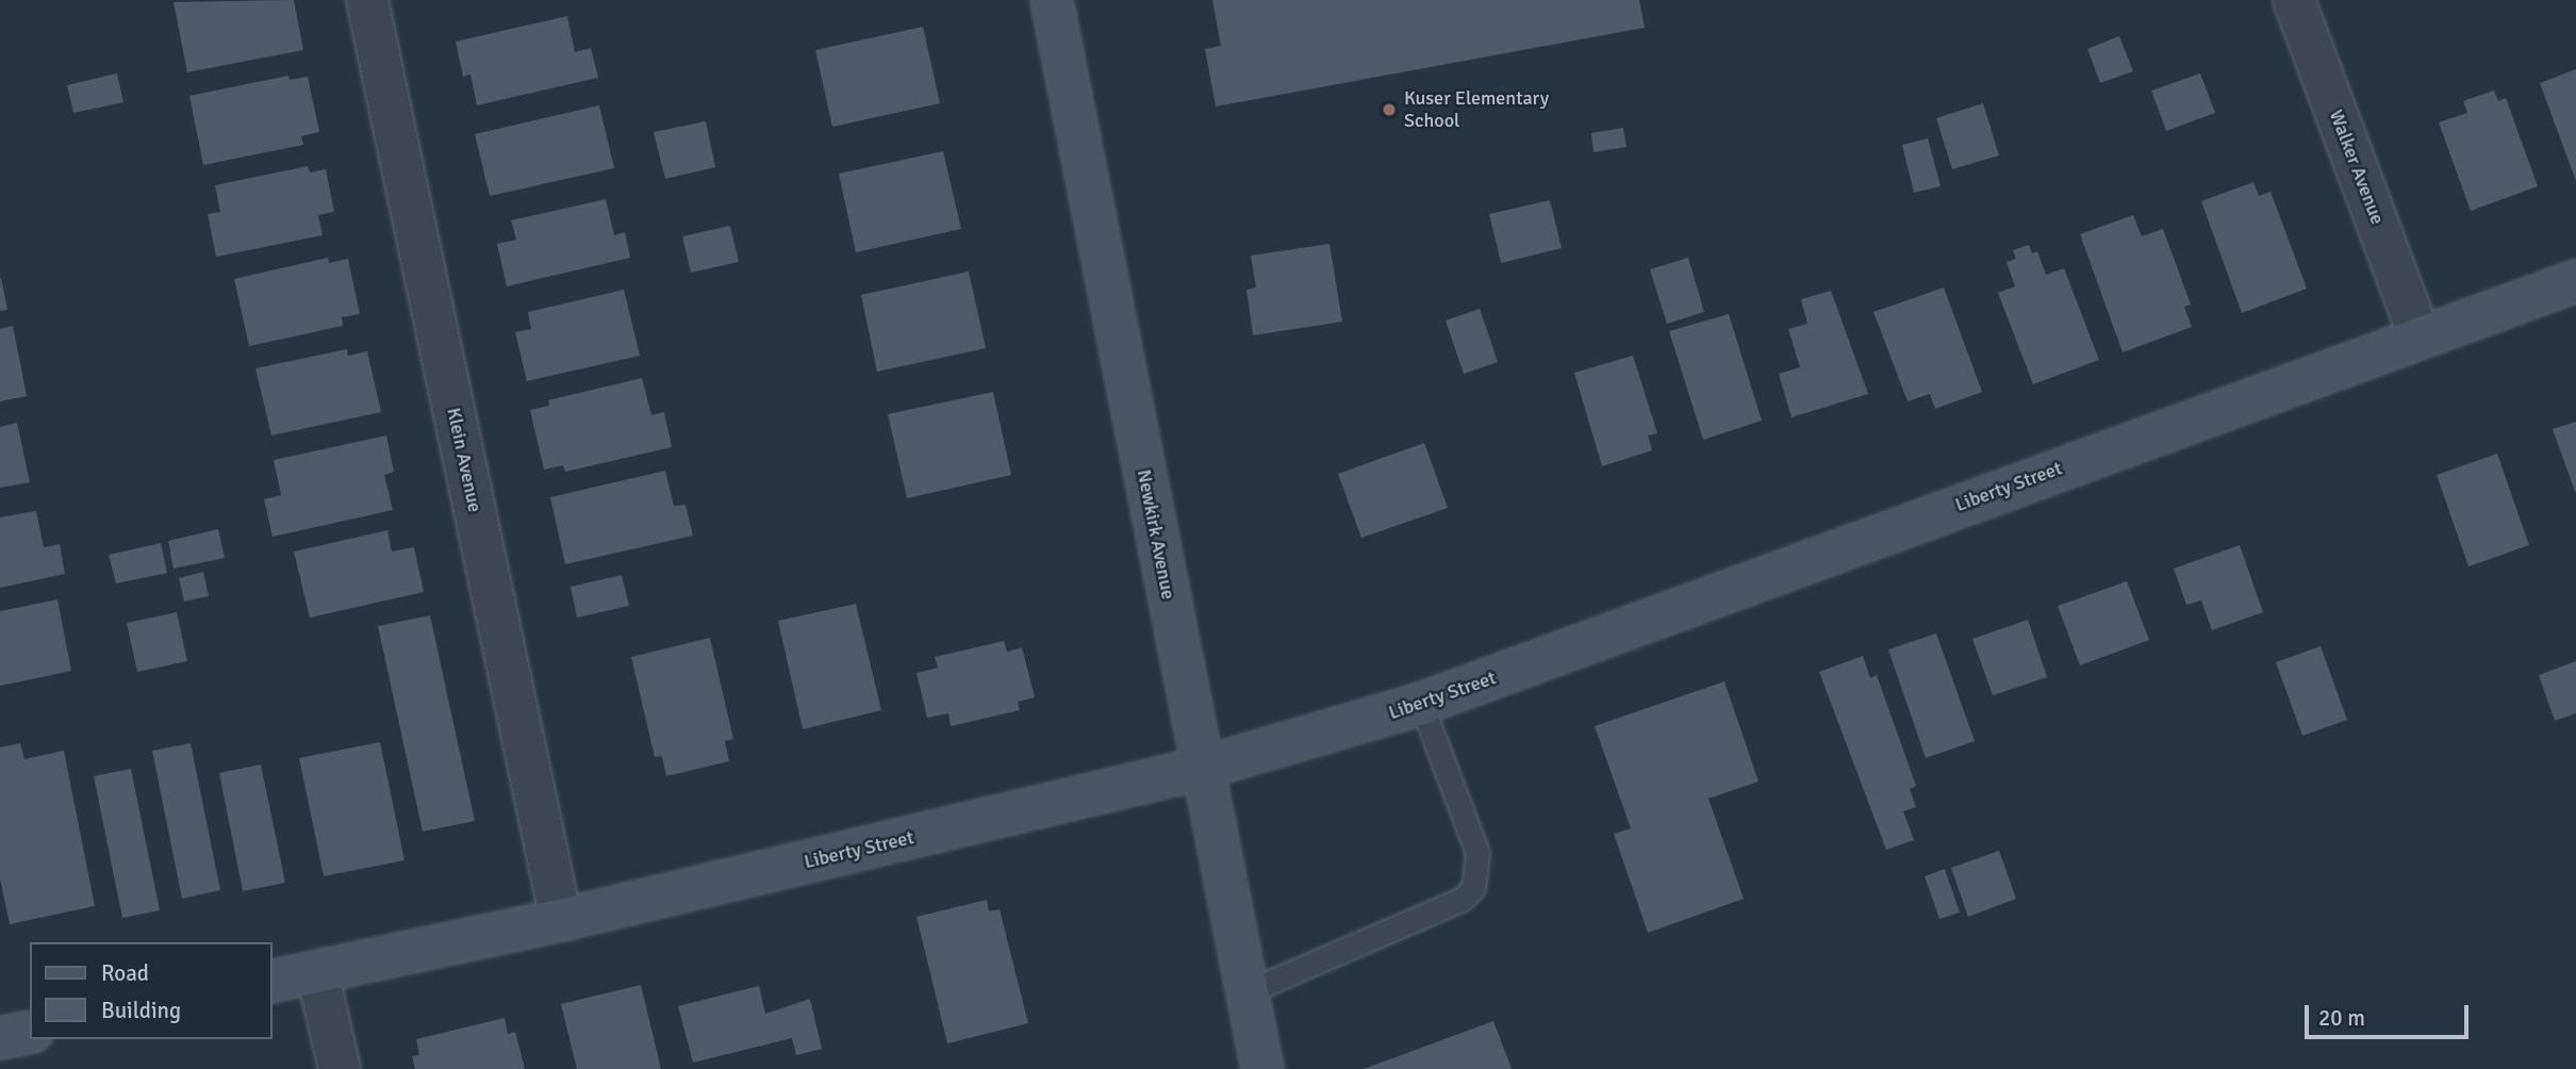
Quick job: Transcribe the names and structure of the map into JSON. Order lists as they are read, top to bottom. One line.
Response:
{"streets":{"street":["Walker Avenue","Klein Avenue","Liberty Street","Newkirk Avenue"]},"crossings":[["Walker Avenue","Liberty Street"],["Klein Avenue","Liberty Street"],["Liberty Street","Newkirk Avenue"]],"places":["Kuser Elementary School"],"legend":["Road","Building"],"scale_bar":"20 m"}
